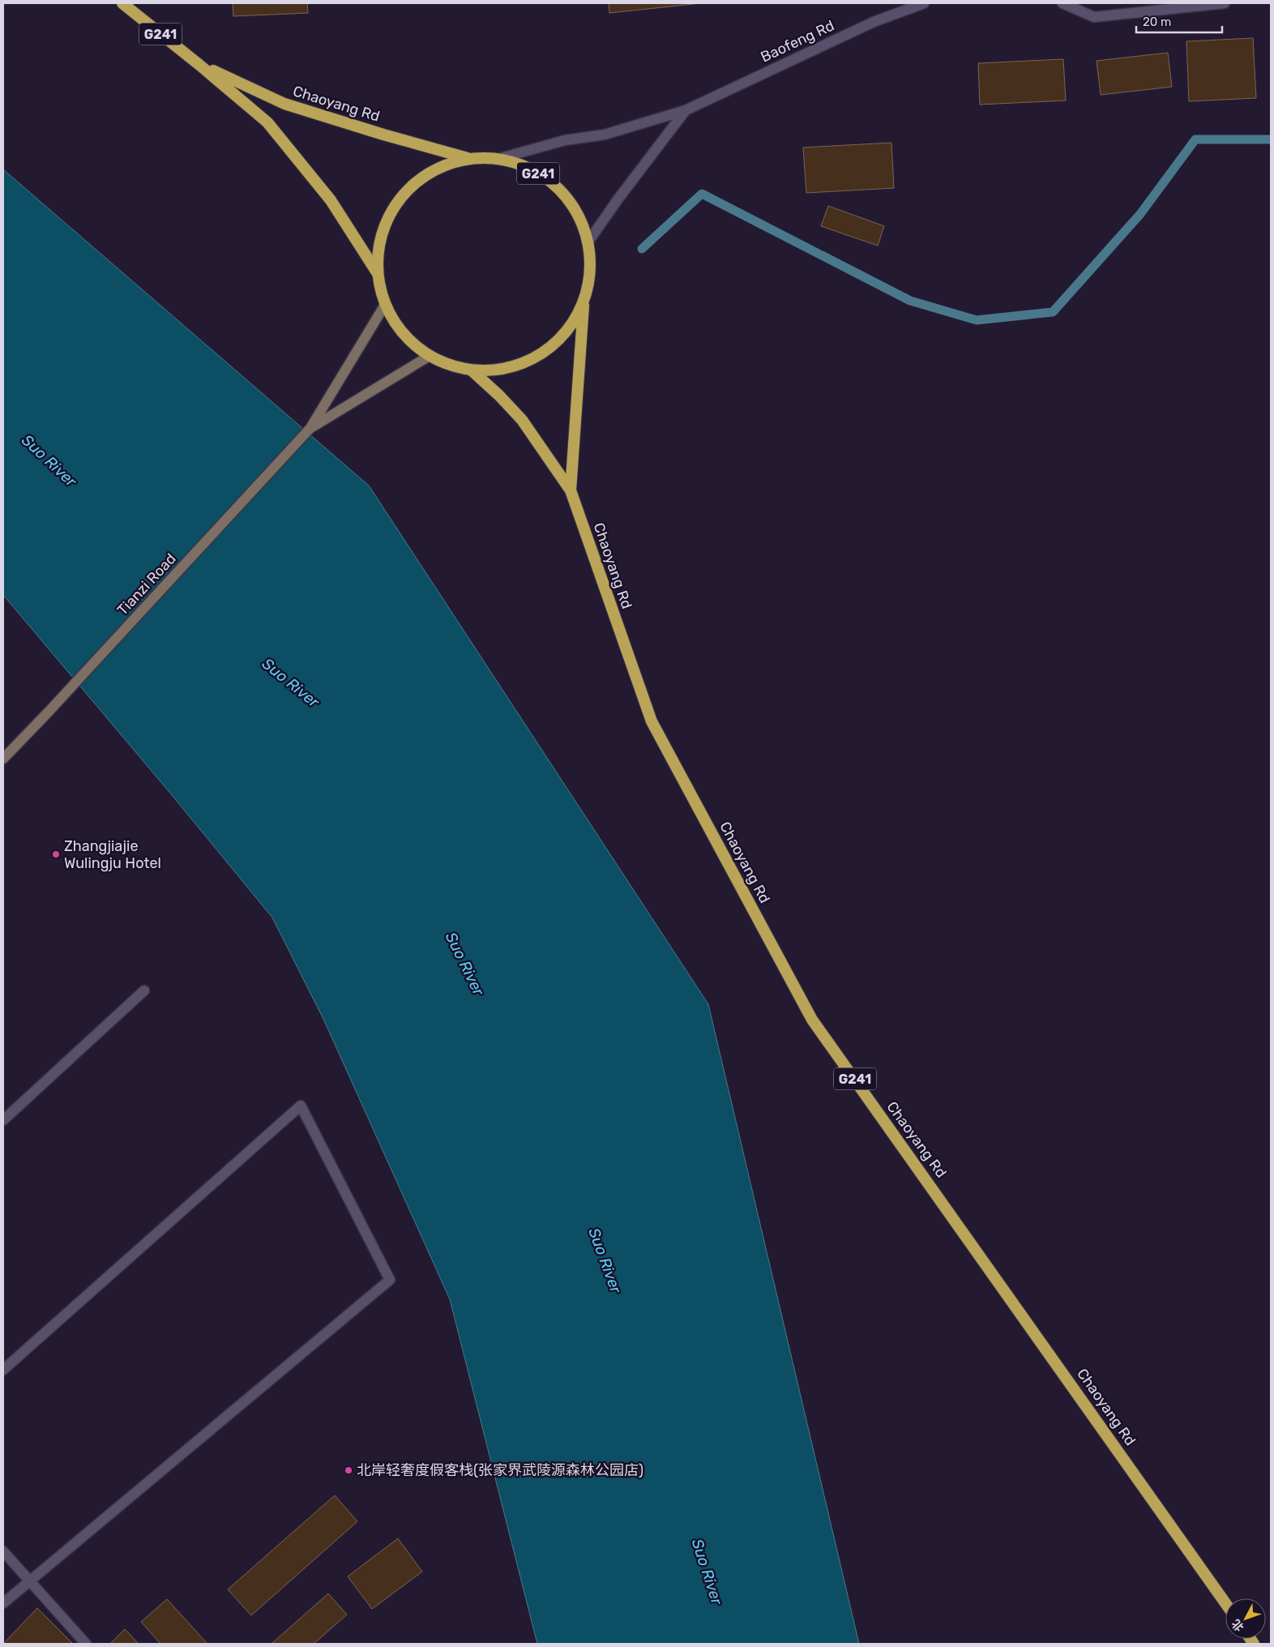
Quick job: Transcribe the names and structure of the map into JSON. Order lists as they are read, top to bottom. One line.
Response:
{"streets":{"highway":["G241","Baofeng Rd","Chaoyang Rd"],"main road":["Tianzi Road"]},"crossings":[["Baofeng Rd","Chaoyang Rd"],["Baofeng Rd","Tianzi Road"]],"water":["Suo River"],"places":["Zhangjiajie Wulingju Hotel","北岸轻奢度假客栈(张家界武陵源森林公园店)"],"scale_bar":"20 m","north":"bottom left"}
